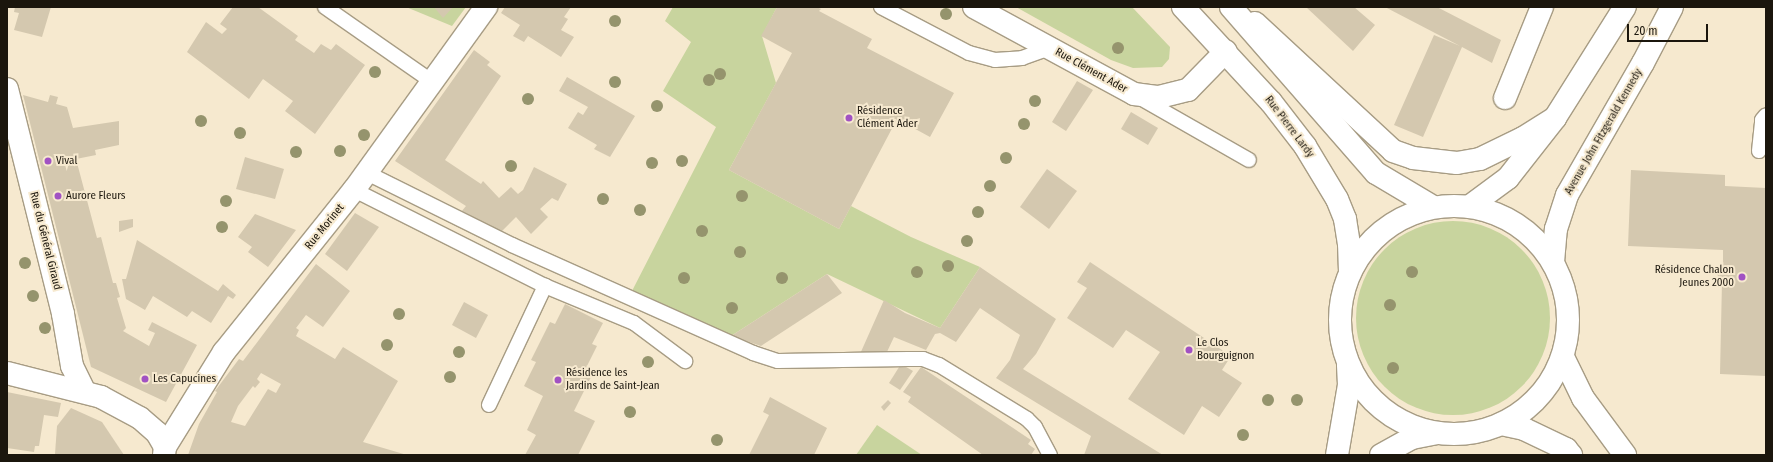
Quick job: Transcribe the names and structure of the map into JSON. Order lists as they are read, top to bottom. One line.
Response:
{"streets":{"main road":["Rue Clément Ader","Rue Pierre Lardy","Avenue John Fitzgerald Kennedy","Rue Morinet","Rue du Général Giraud"]},"crossings":[["Rue Clément Ader","Rue Pierre Lardy"]],"places":["Résidence Clément Ader","Vival","Aurore Fleurs","Résidence Chalon Jeunes 2000","Le Clos Bourguignon","Les Capucines","Résidence les Jardins de Saint-Jean"],"scale_bar":"20 m"}
